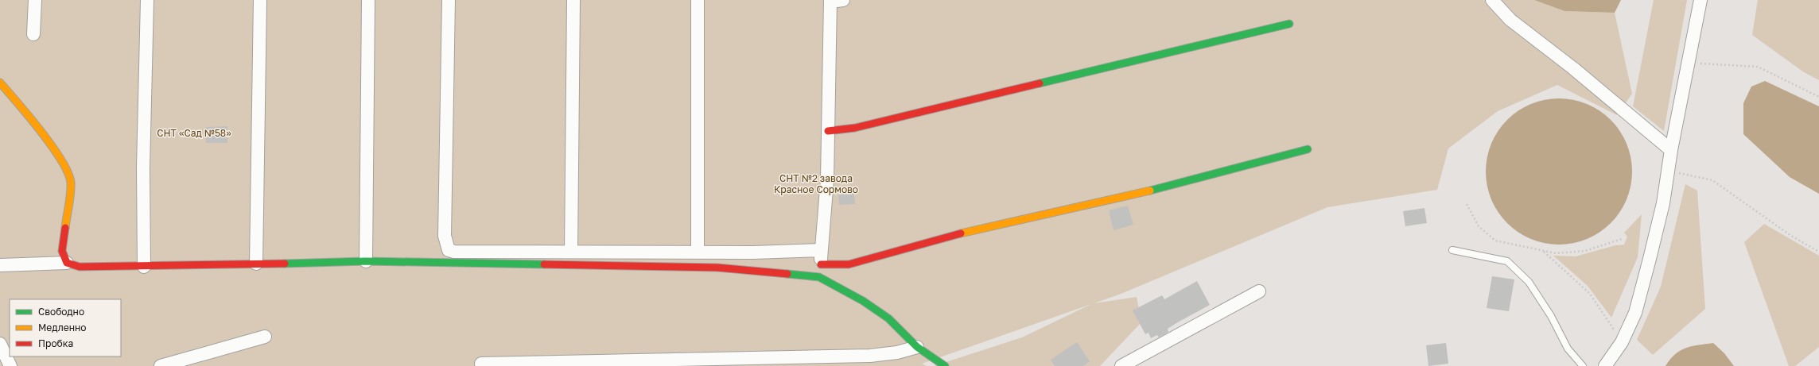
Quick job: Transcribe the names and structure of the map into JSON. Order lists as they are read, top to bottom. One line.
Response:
{"parks":["СНТ «Сад №58»","СНТ №2 завода Красное Сормово"],"legend":["Свободно","Медленно","Пробка"]}
